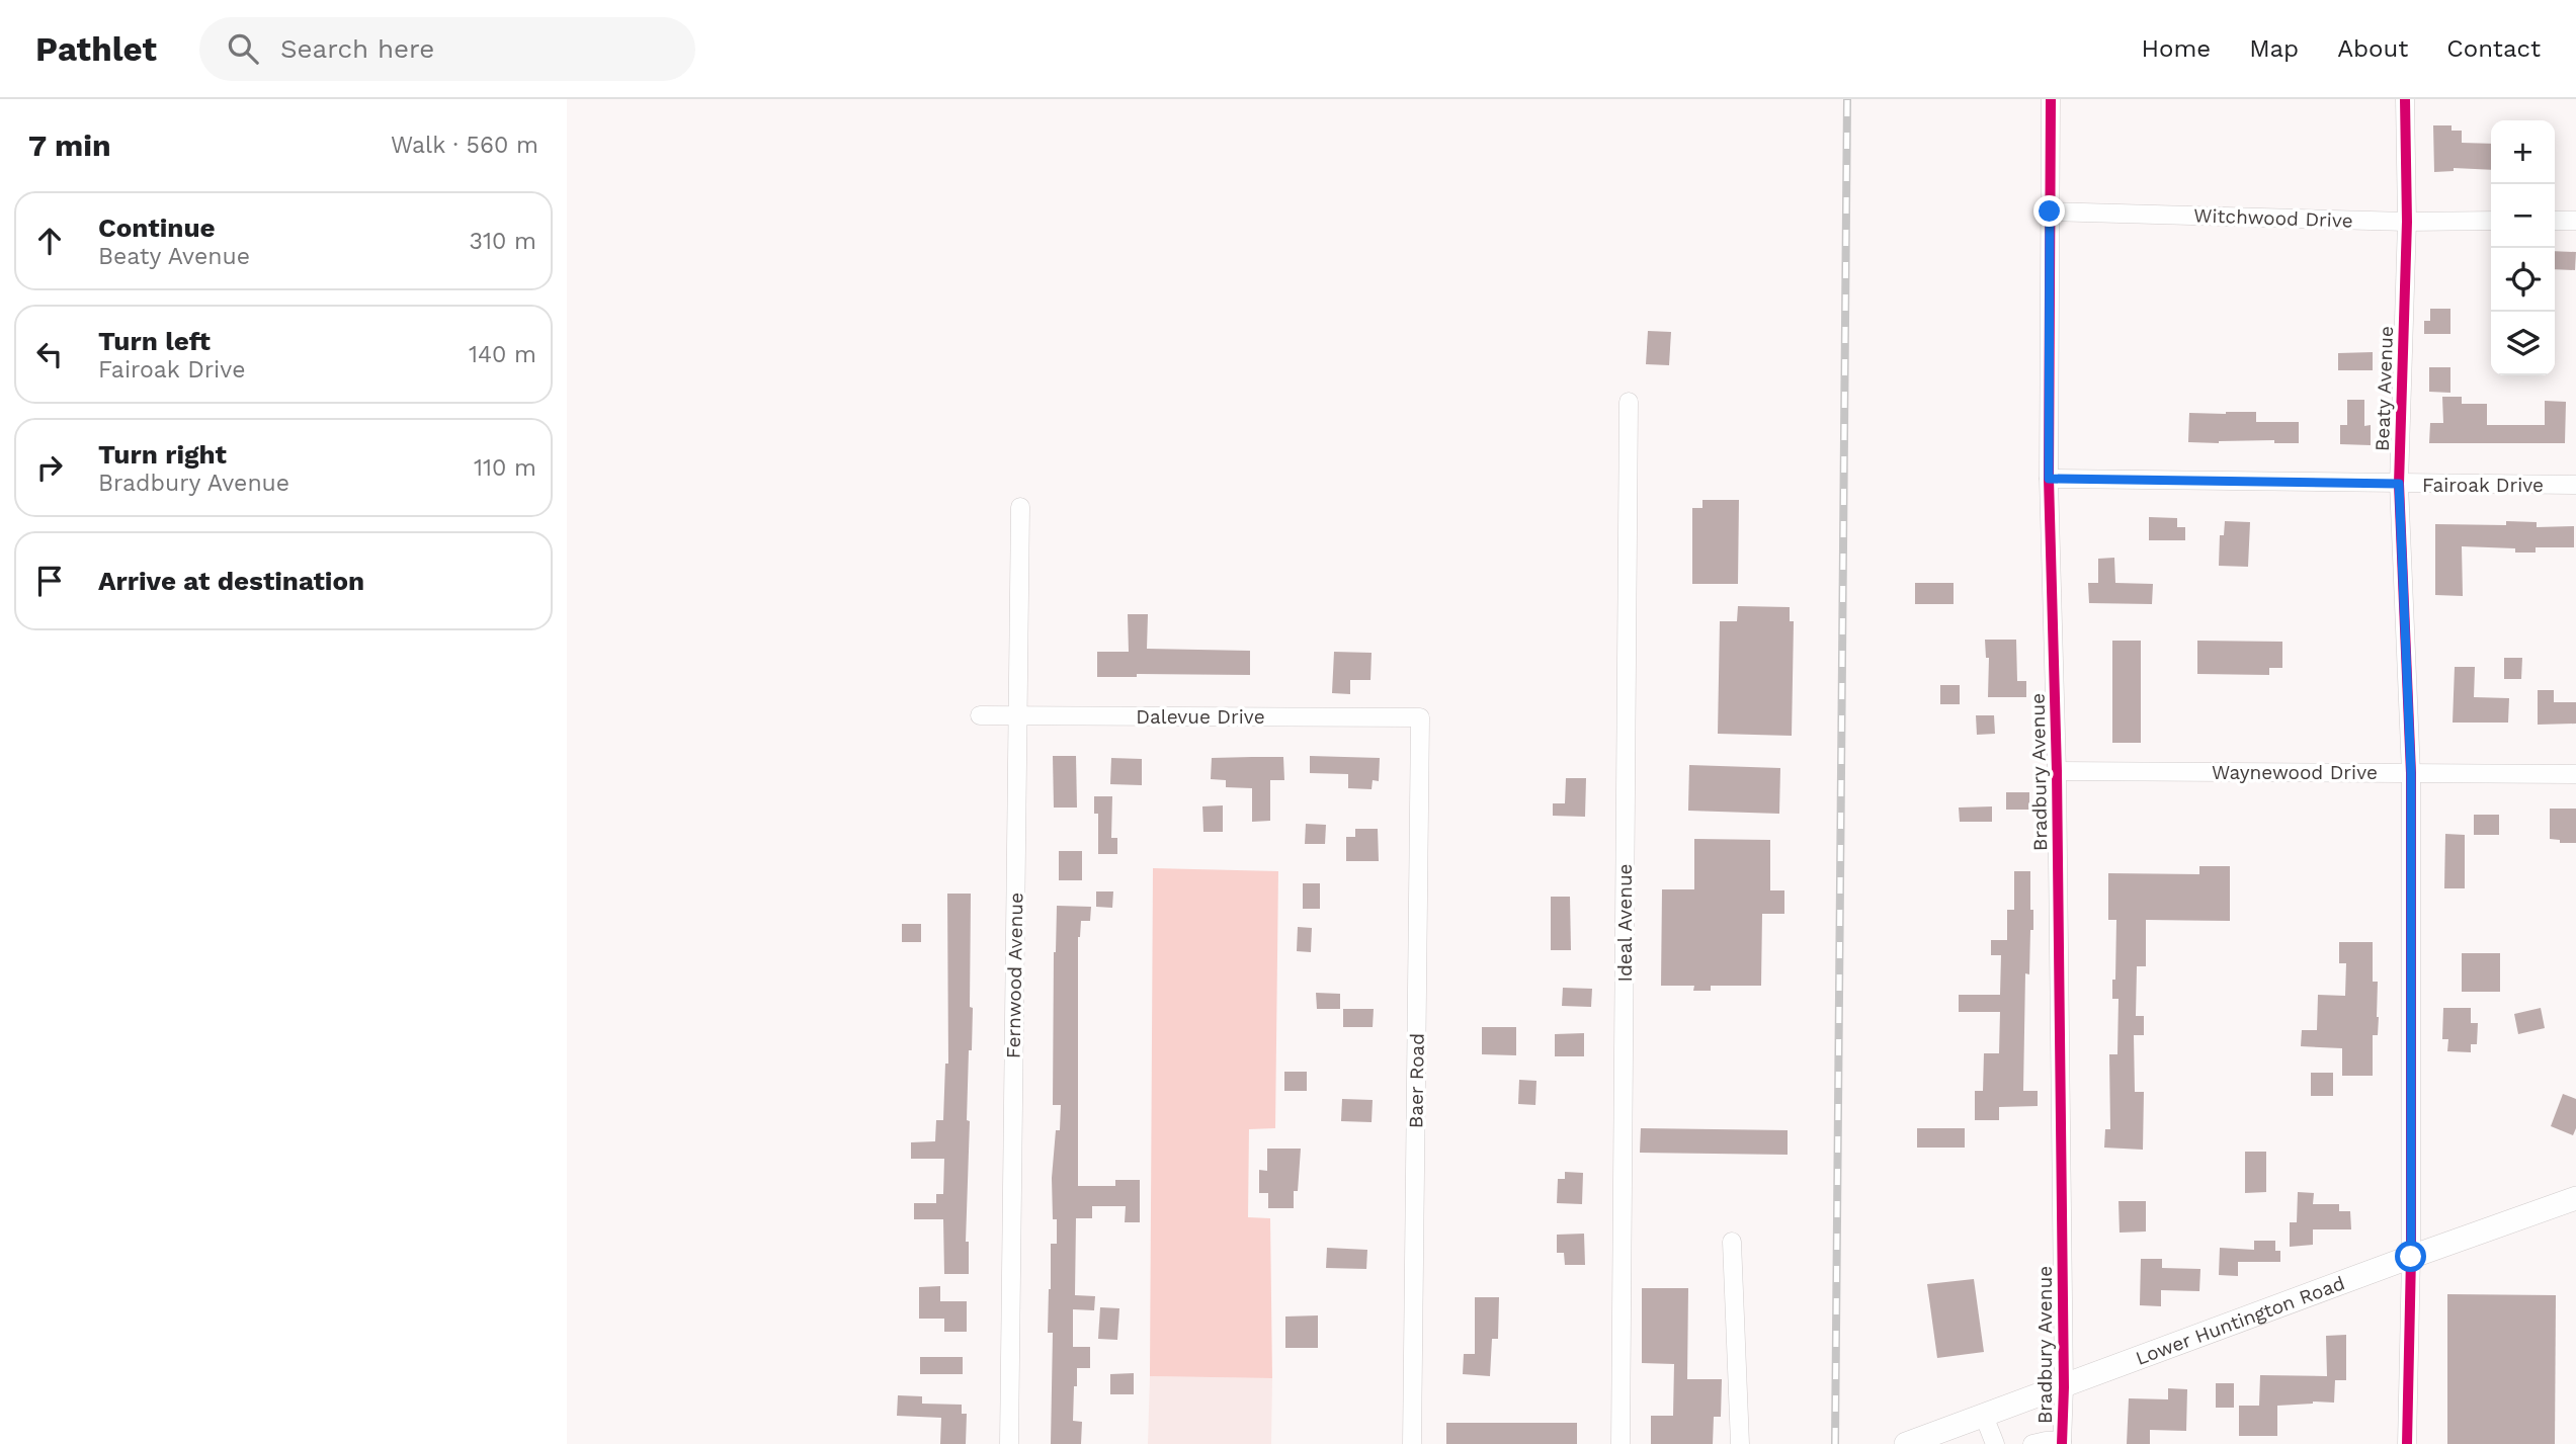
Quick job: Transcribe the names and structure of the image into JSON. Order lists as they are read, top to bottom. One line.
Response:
{"streets":{"main road":["Lower Huntington Road"],"street":["Witchwood Drive","Beaty Avenue","Fairoak Drive","Dalevue Drive","Bradbury Avenue","Waynewood Drive","Ideal Avenue","Fernwood Avenue","Baer Road"]},"crossings":[["Witchwood Drive","Beaty Avenue"],["Witchwood Drive","Bradbury Avenue"],["Beaty Avenue","Fairoak Drive"],["Beaty Avenue","Waynewood Drive"],["Beaty Avenue","Lower Huntington Road"],["Fairoak Drive","Bradbury Avenue"],["Dalevue Drive","Fernwood Avenue"],["Dalevue Drive","Baer Road"],["Bradbury Avenue","Waynewood Drive"],["Bradbury Avenue","Lower Huntington Road"]],"page":{"header":"Pathlet","search":"Search here","nav":["Home","Map","About","Contact"],"heading":["7 min","Walk · 560 m"],"map_buttons":["+","−"],"list":[["Continue","Beaty Avenue","310 m"],["Turn left","Fairoak Drive","140 m"],["Turn right","Bradbury Avenue","110 m"],"Arrive at destination"]}}
